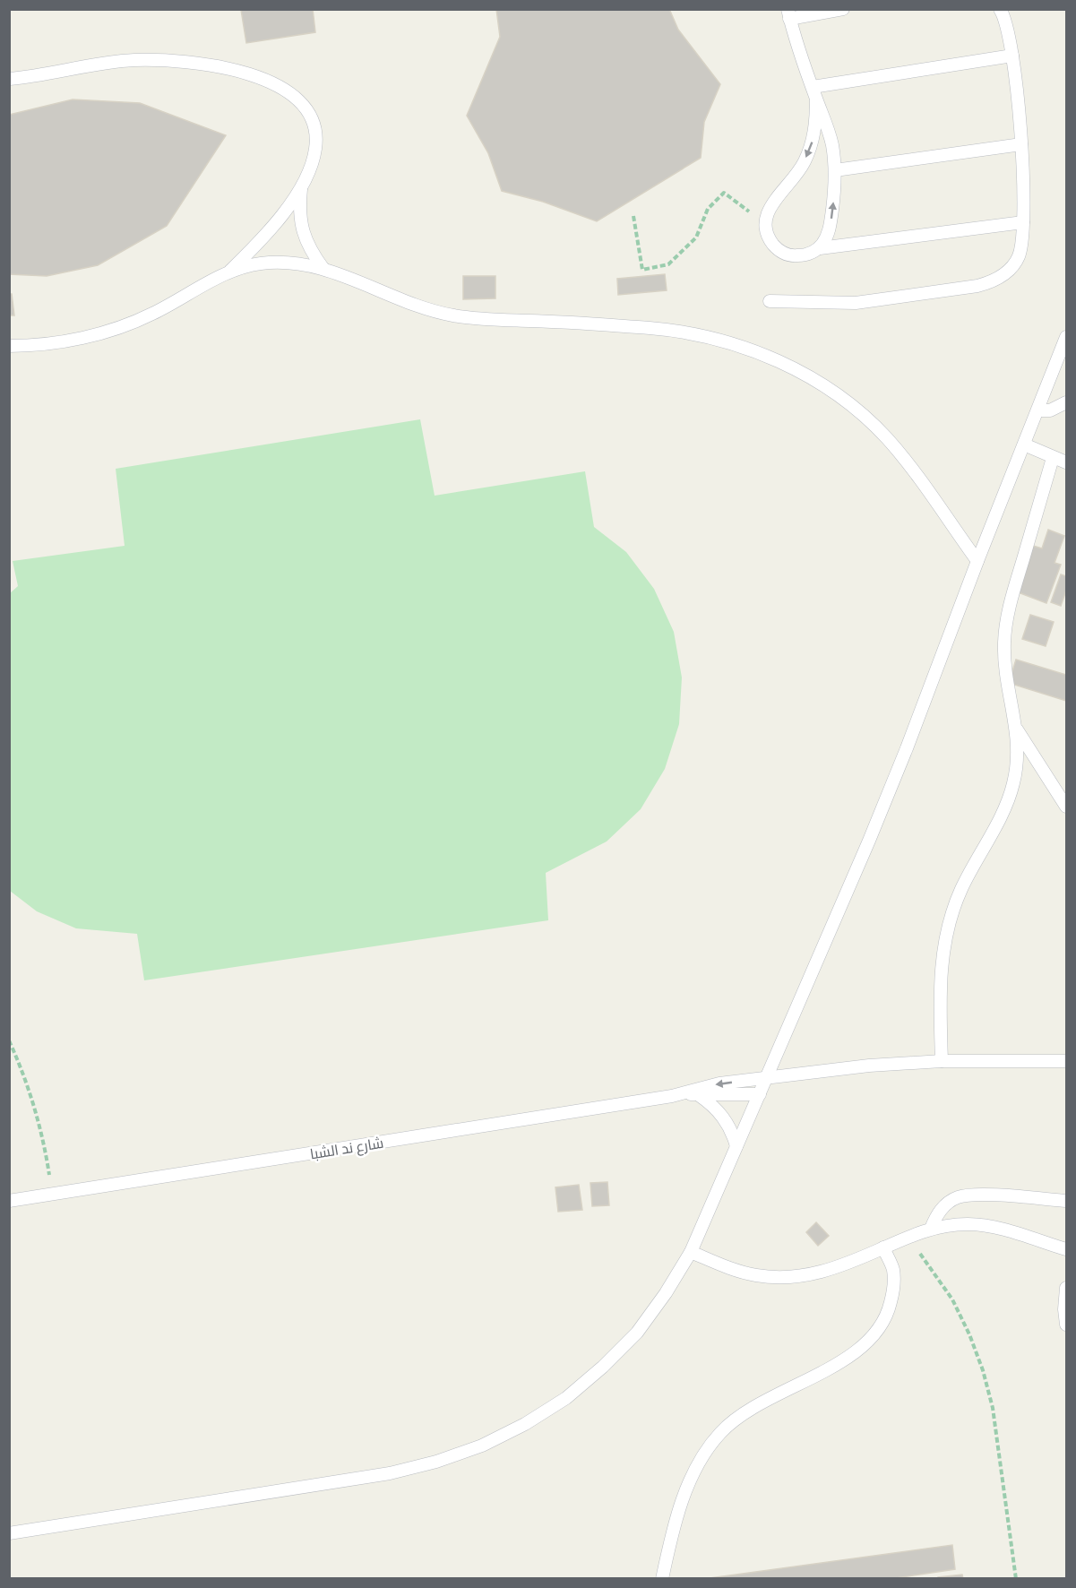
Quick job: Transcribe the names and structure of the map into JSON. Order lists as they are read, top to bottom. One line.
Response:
{"streets":{"lane":["شارع ند الشبا"]}}
